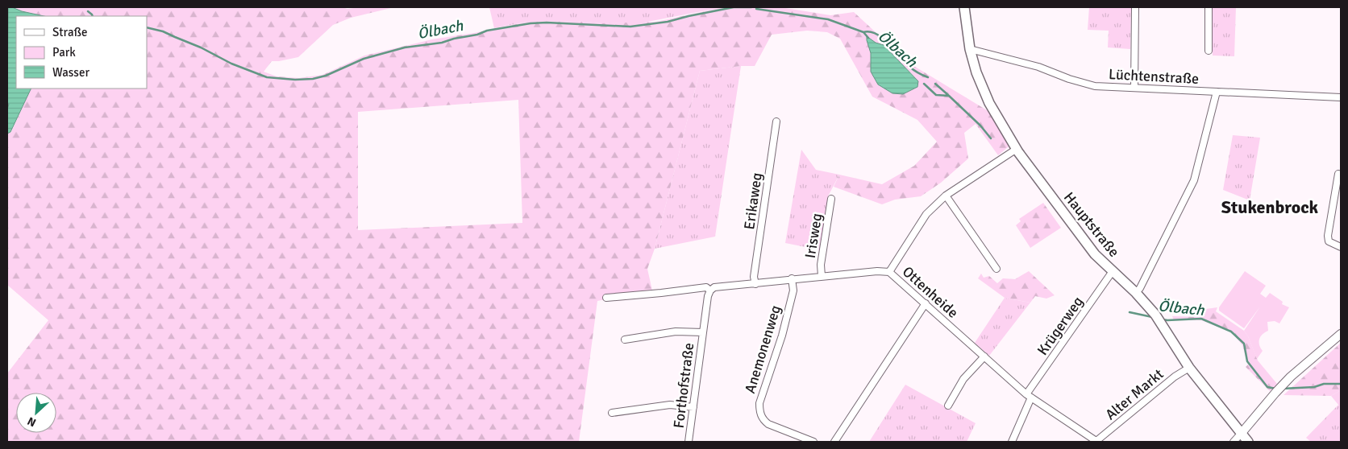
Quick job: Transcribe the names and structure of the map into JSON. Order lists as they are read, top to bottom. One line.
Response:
{"streets":{"main road":["Hauptstraße"],"street":["Lüchtenstraße","Erikaweg","Irisweg","Ottenheide","Krügerweg","Anemonenweg","Forthofstraße","Alter Markt"]},"crossings":[["Lüchtenstraße","Hauptstraße"],["Erikaweg","Ottenheide"],["Hauptstraße","Krügerweg"],["Hauptstraße","Alter Markt"],["Irisweg","Ottenheide"],["Ottenheide","Krügerweg"],["Ottenheide","Anemonenweg"],["Ottenheide","Alter Markt"]],"districts":["Stukenbrock"],"water":["Ölbach"],"legend":["Straße","Park","Wasser"],"north":"bottom left"}
